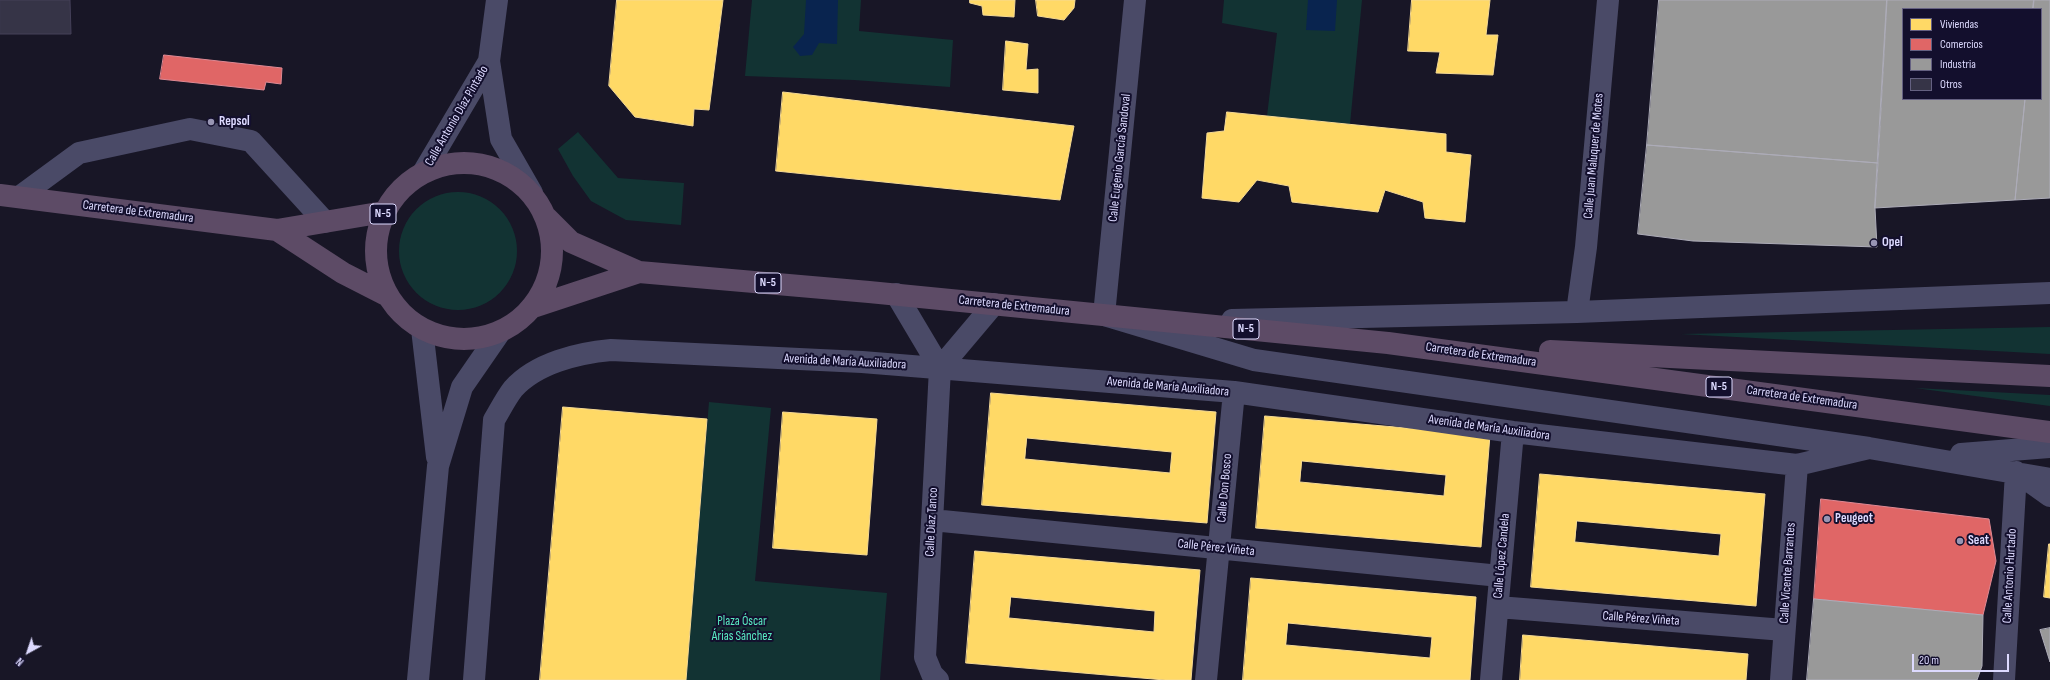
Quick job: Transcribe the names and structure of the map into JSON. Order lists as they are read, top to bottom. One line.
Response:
{"streets":{"highway":["Carretera de Extremadura","N-5"],"street":["Calle Antonio Díaz Pintado","Calle Juan Maluquer de Motes","Calle Eugenio García Sandoval","Avenida de María Auxiliadora","Calle Don Bosco","Calle Díaz Tanco","Calle Pérez Viñeta","Calle López Candela","Calle Vicente Barrantes","Calle Antonio Hurtado"]},"crossings":[["Calle Antonio Díaz Pintado","Carretera de Extremadura"],["Calle Eugenio García Sandoval","Carretera de Extremadura"],["Avenida de María Auxiliadora","Calle Don Bosco"],["Avenida de María Auxiliadora","Calle Díaz Tanco"],["Avenida de María Auxiliadora","Calle López Candela"],["Avenida de María Auxiliadora","Calle Vicente Barrantes"],["Calle Don Bosco","Calle Pérez Viñeta"],["Calle Díaz Tanco","Calle Pérez Viñeta"],["Calle Pérez Viñeta","Calle López Candela"],["Calle Pérez Viñeta","Calle Vicente Barrantes"]],"parks":["Plaza Óscar Árias Sánchez"],"places":["Repsol","Opel","Peugeot","Seat"],"legend":["Viviendas","Comercios","Industria","Otros"],"scale_bar":"20 m","north":"bottom left"}
